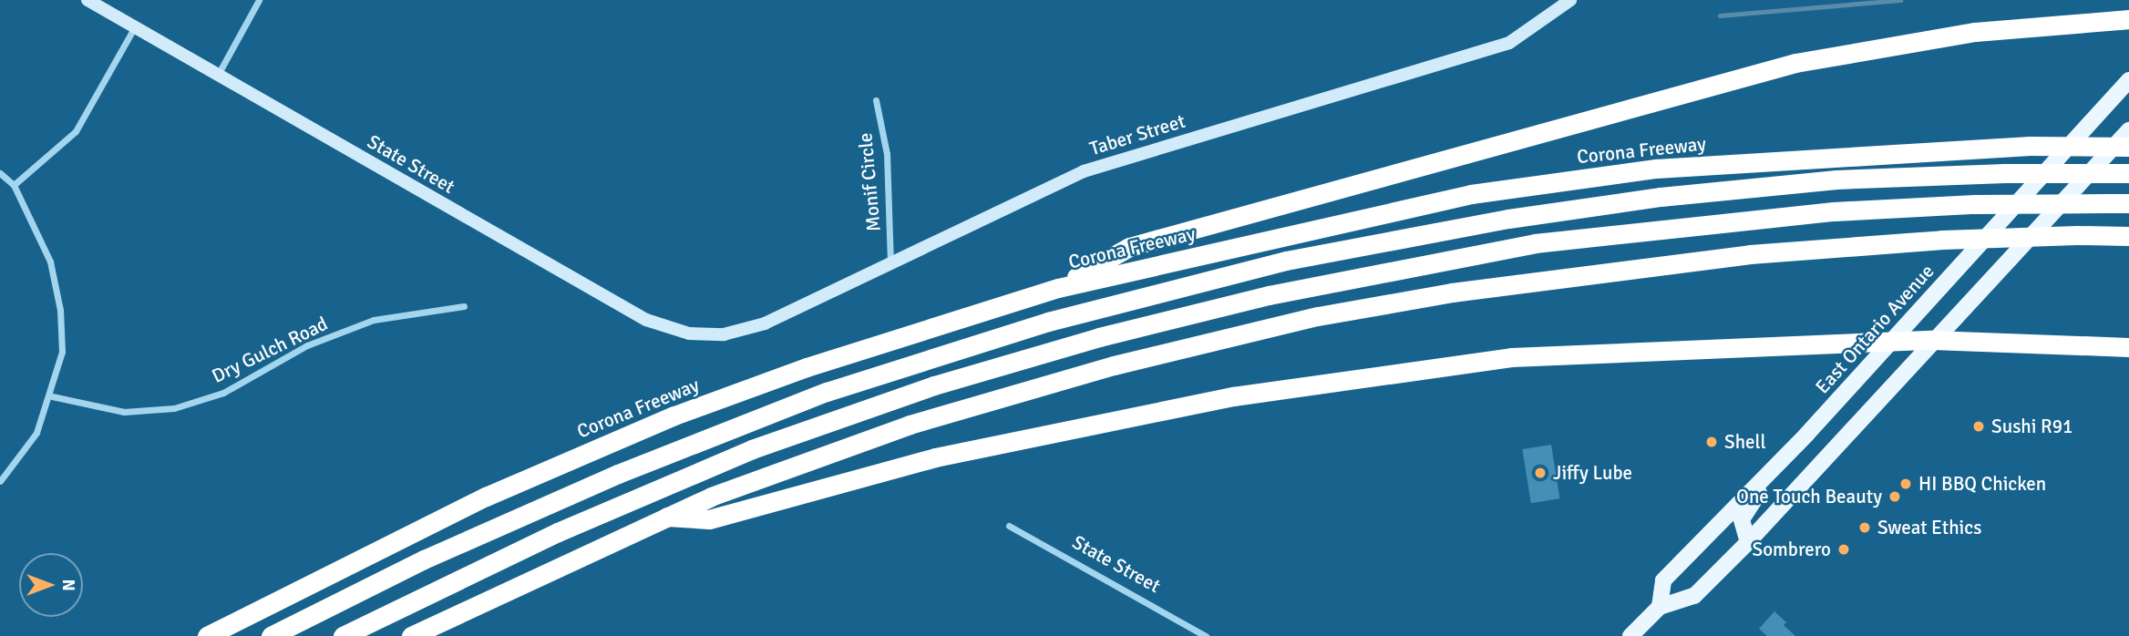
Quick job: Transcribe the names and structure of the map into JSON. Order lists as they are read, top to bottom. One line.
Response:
{"streets":{"highway":["Corona Freeway"],"main road":["East Ontario Avenue"],"street":["Taber Street","State Street","Monif Circle","Dry Gulch Road"]},"crossings":[["Taber Street","State Street"],["Taber Street","Monif Circle"]],"places":["Sushi R91","Shell","Jiffy Lube","HI BBQ Chicken","One Touch Beauty","Sweat Ethics","Sombrero"],"north":"right"}
